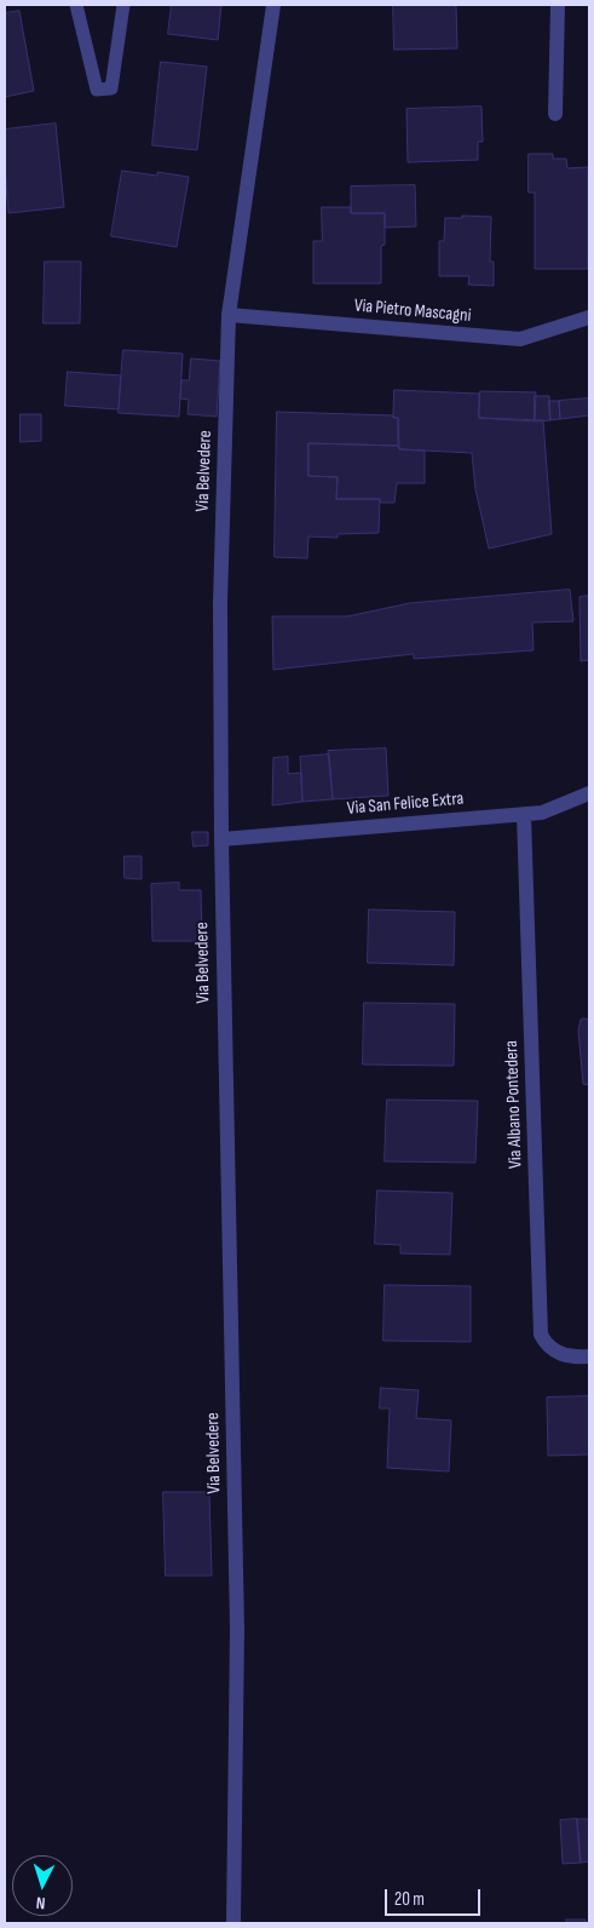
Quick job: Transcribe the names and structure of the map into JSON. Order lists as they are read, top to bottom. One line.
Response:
{"streets":{"street":["Via Pietro Mascagni","Via Belvedere","Via San Felice Extra","Via Albano Pontedera"]},"crossings":[["Via Pietro Mascagni","Via Belvedere"],["Via Belvedere","Via San Felice Extra"],["Via San Felice Extra","Via Albano Pontedera"]],"scale_bar":"20 m","north":"bottom"}
